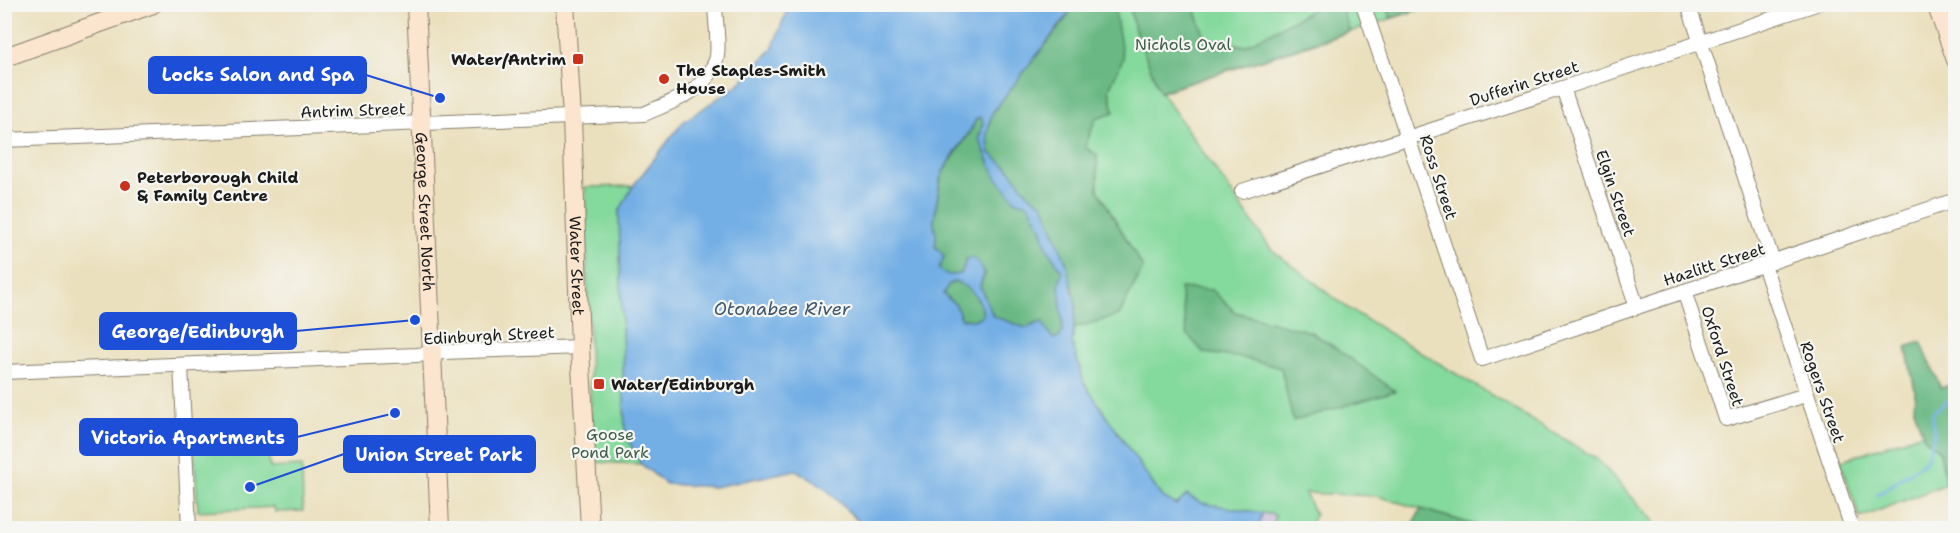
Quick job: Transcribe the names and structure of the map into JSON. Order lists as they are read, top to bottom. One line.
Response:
{"streets":{"main road":["George Street North","Water Street"],"street":["Dufferin Street","Antrim Street","Ross Street","Elgin Street","Hazlitt Street","Edinburgh Street","Oxford Street","Rogers Street"]},"crossings":[["Dufferin Street","Ross Street"],["Dufferin Street","Elgin Street"],["Dufferin Street","Rogers Street"],["Antrim Street","George Street North"],["Antrim Street","Water Street"],["Ross Street","Hazlitt Street"],["Elgin Street","Hazlitt Street"],["George Street North","Edinburgh Street"],["Hazlitt Street","Oxford Street"],["Hazlitt Street","Rogers Street"],["Water Street","Edinburgh Street"],["Oxford Street","Rogers Street"]],"water":["Otonabee River"],"parks":["Nichols Oval","Goose Pond Park"],"places":{"transit":["Water/Antrim","Water/Edinburgh"],"other":["The Staples-Smith House","Locks Salon and Spa","Peterborough Child & Family Centre","George/Edinburgh","Victoria Apartments","Union Street Park"]}}
